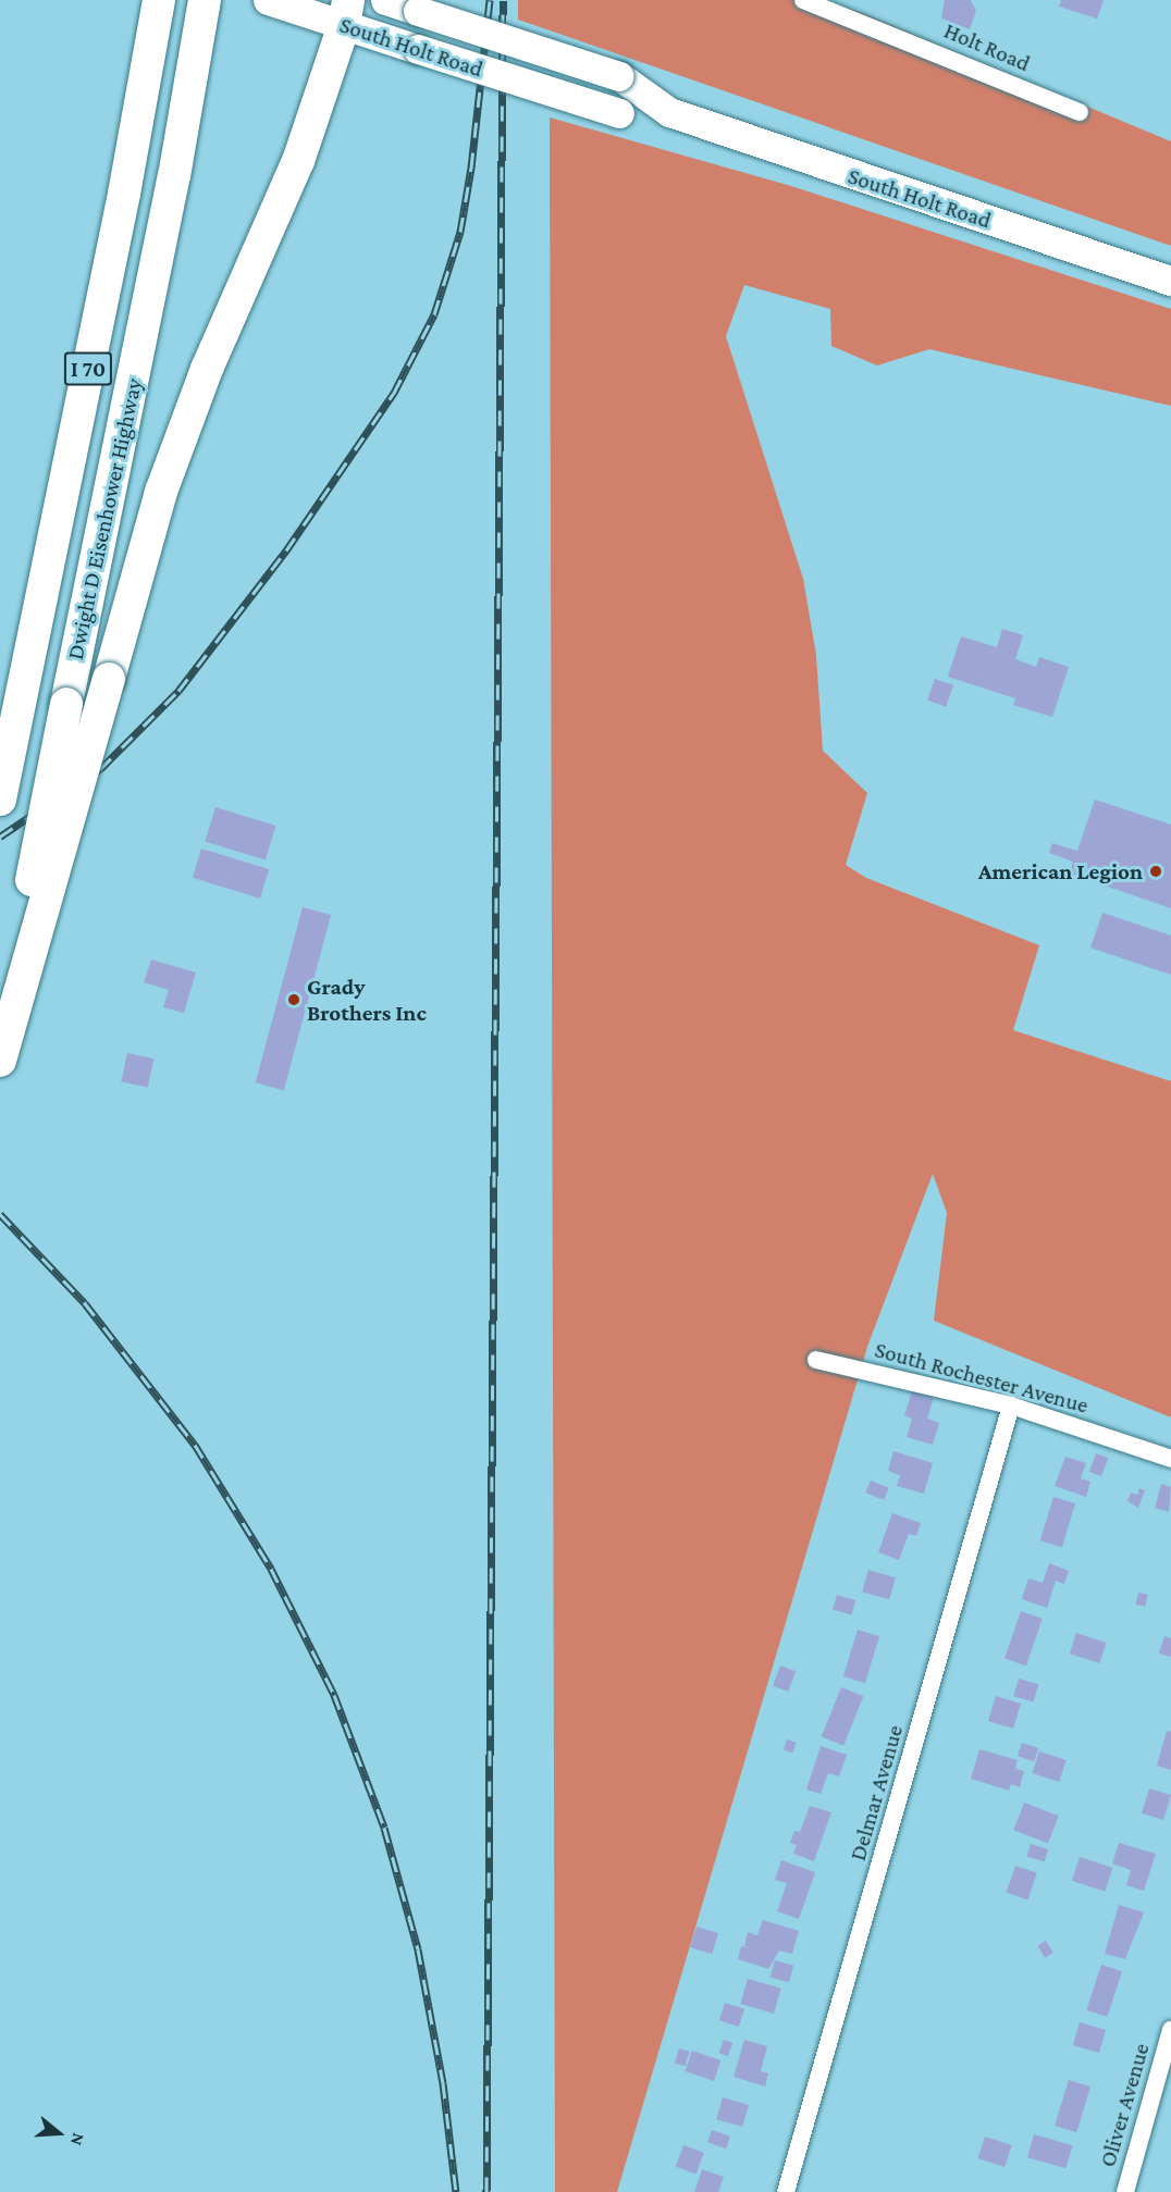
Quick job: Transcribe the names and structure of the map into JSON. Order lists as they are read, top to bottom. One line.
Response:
{"streets":{"highway":["I 70","Dwight D Eisenhower Highway"],"main road":["South Holt Road"],"street":["Holt Road","South Rochester Avenue","Delmar Avenue","Oliver Avenue"]},"crossings":[["South Rochester Avenue","Delmar Avenue"]],"places":["American Legion","Grady Brothers Inc"],"north":"right"}
